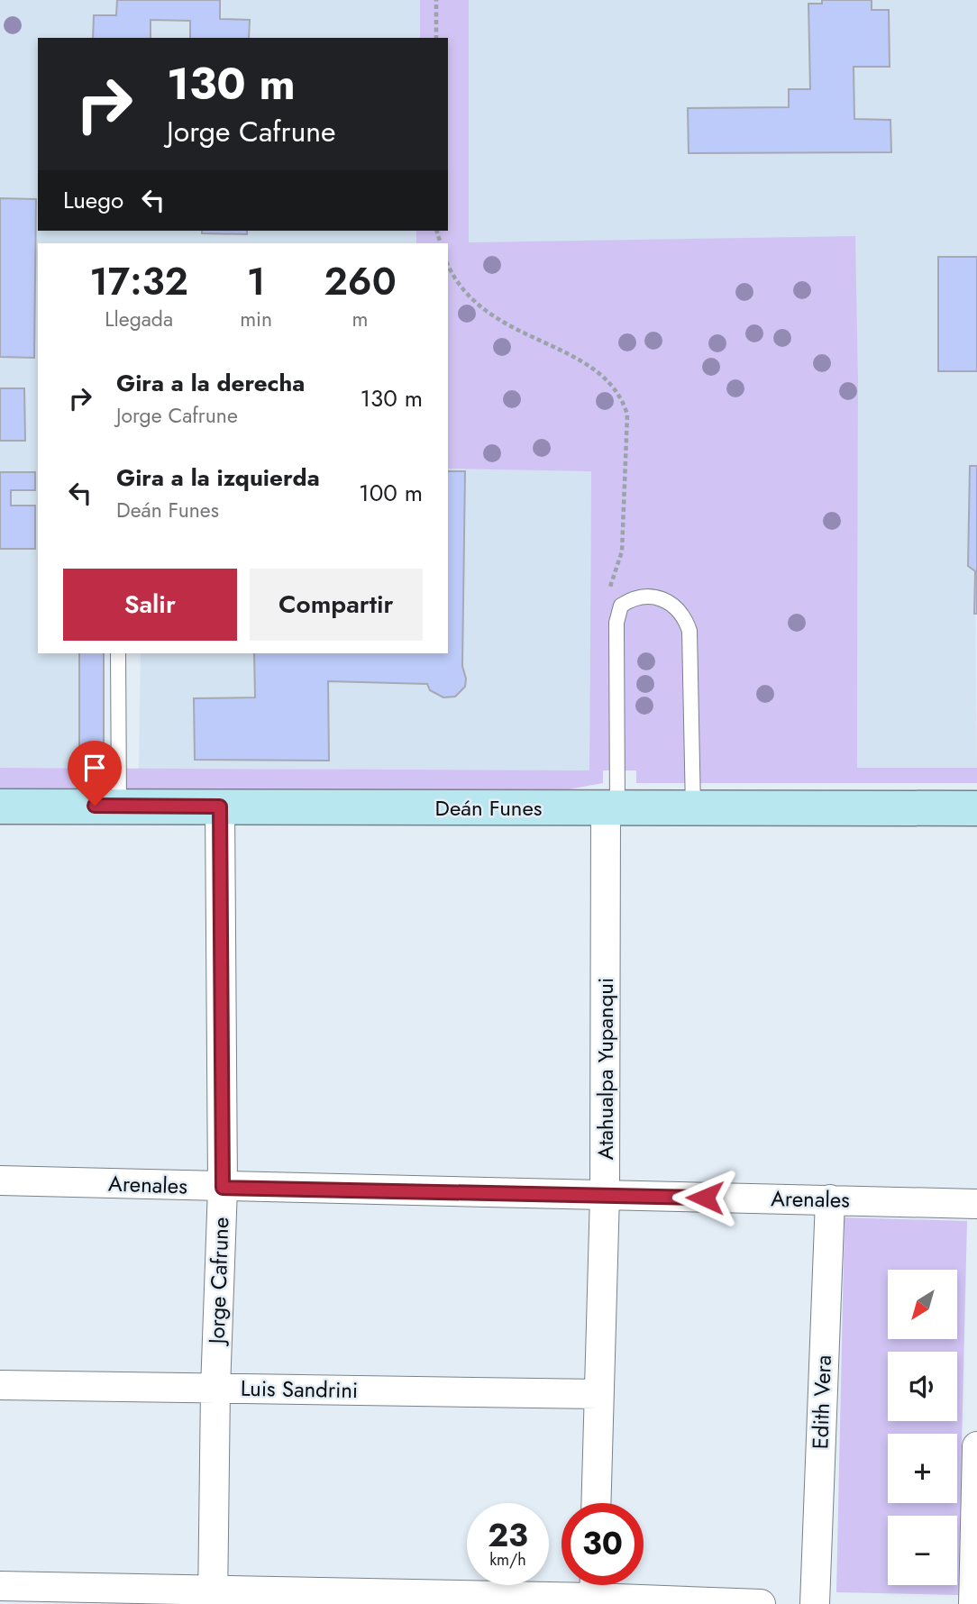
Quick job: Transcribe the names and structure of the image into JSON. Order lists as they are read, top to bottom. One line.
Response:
{"streets":{"main road":["Deán Funes"],"street":["Atahualpa Yupanqui","Arenales","Jorge Cafrune","Luis Sandrini","Edith Vera"]},"crossings":[["Deán Funes","Atahualpa Yupanqui"],["Deán Funes","Jorge Cafrune"],["Atahualpa Yupanqui","Arenales"],["Atahualpa Yupanqui","Luis Sandrini"],["Arenales","Jorge Cafrune"],["Arenales","Edith Vera"],["Jorge Cafrune","Luis Sandrini"]],"north":"bottom left","page":{"turn":["130 m","Jorge Cafrune"],"then":"Luego","eta":["17:32","Llegada","1","min","260","m"],"list":[{"name":"Gira a la derecha","note":"Jorge Cafrune","value":"130 m"},{"name":"Gira a la izquierda","note":"Deán Funes","value":"100 m"}],"buttons":["Salir","Compartir"],"map_buttons":["+","−"],"speed":"23 km/h","limit":"30"}}
